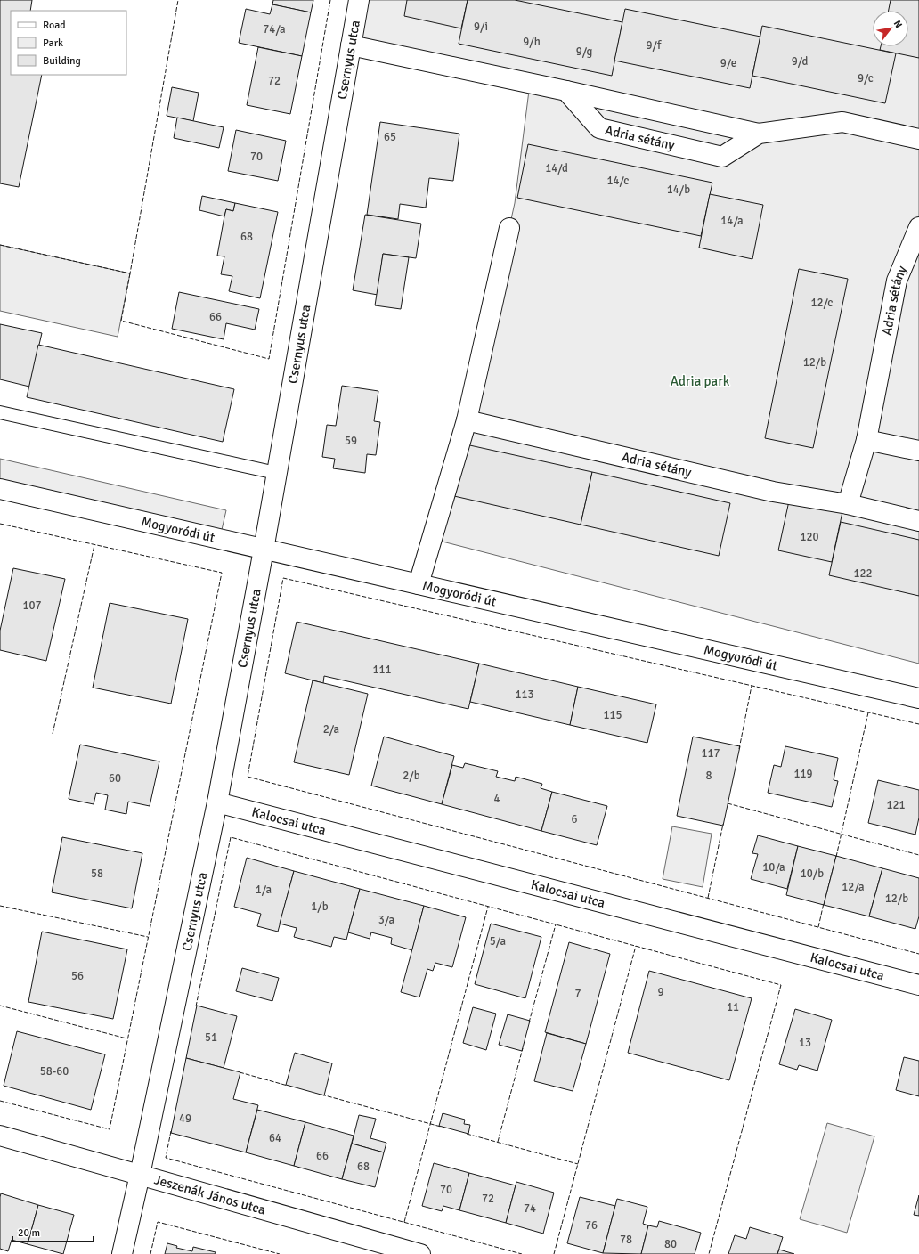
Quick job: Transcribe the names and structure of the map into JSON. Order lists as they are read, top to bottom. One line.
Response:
{"streets":{"street":["Csernyus utca","Adria sétány","Mogyoródi út","Kalocsai utca","Jeszenák János utca"]},"crossings":[["Csernyus utca","Mogyoródi út"],["Csernyus utca","Kalocsai utca"],["Csernyus utca","Jeszenák János utca"]],"parks":["Adria park"],"house_numbers":["9/i","74/a","9/h","9/f","9/g","9/d","9/e","9/c","72","65","70","14/d","14/c","14/b","14/a","68","12/c","66","12/b","59","120","122","107","111","113","115","2/a","117","119","2/b","8","60","4","121","6","10/a","58","10/b","12/a","1/a","12/b","1/b","3/a","5/a","56","9","7","11","51","13","58-60","49","64","66","68","70","72","74","76","78","80"],"legend":["Road","Park","Building"],"scale_bar":"20 m","north":"top right"}
